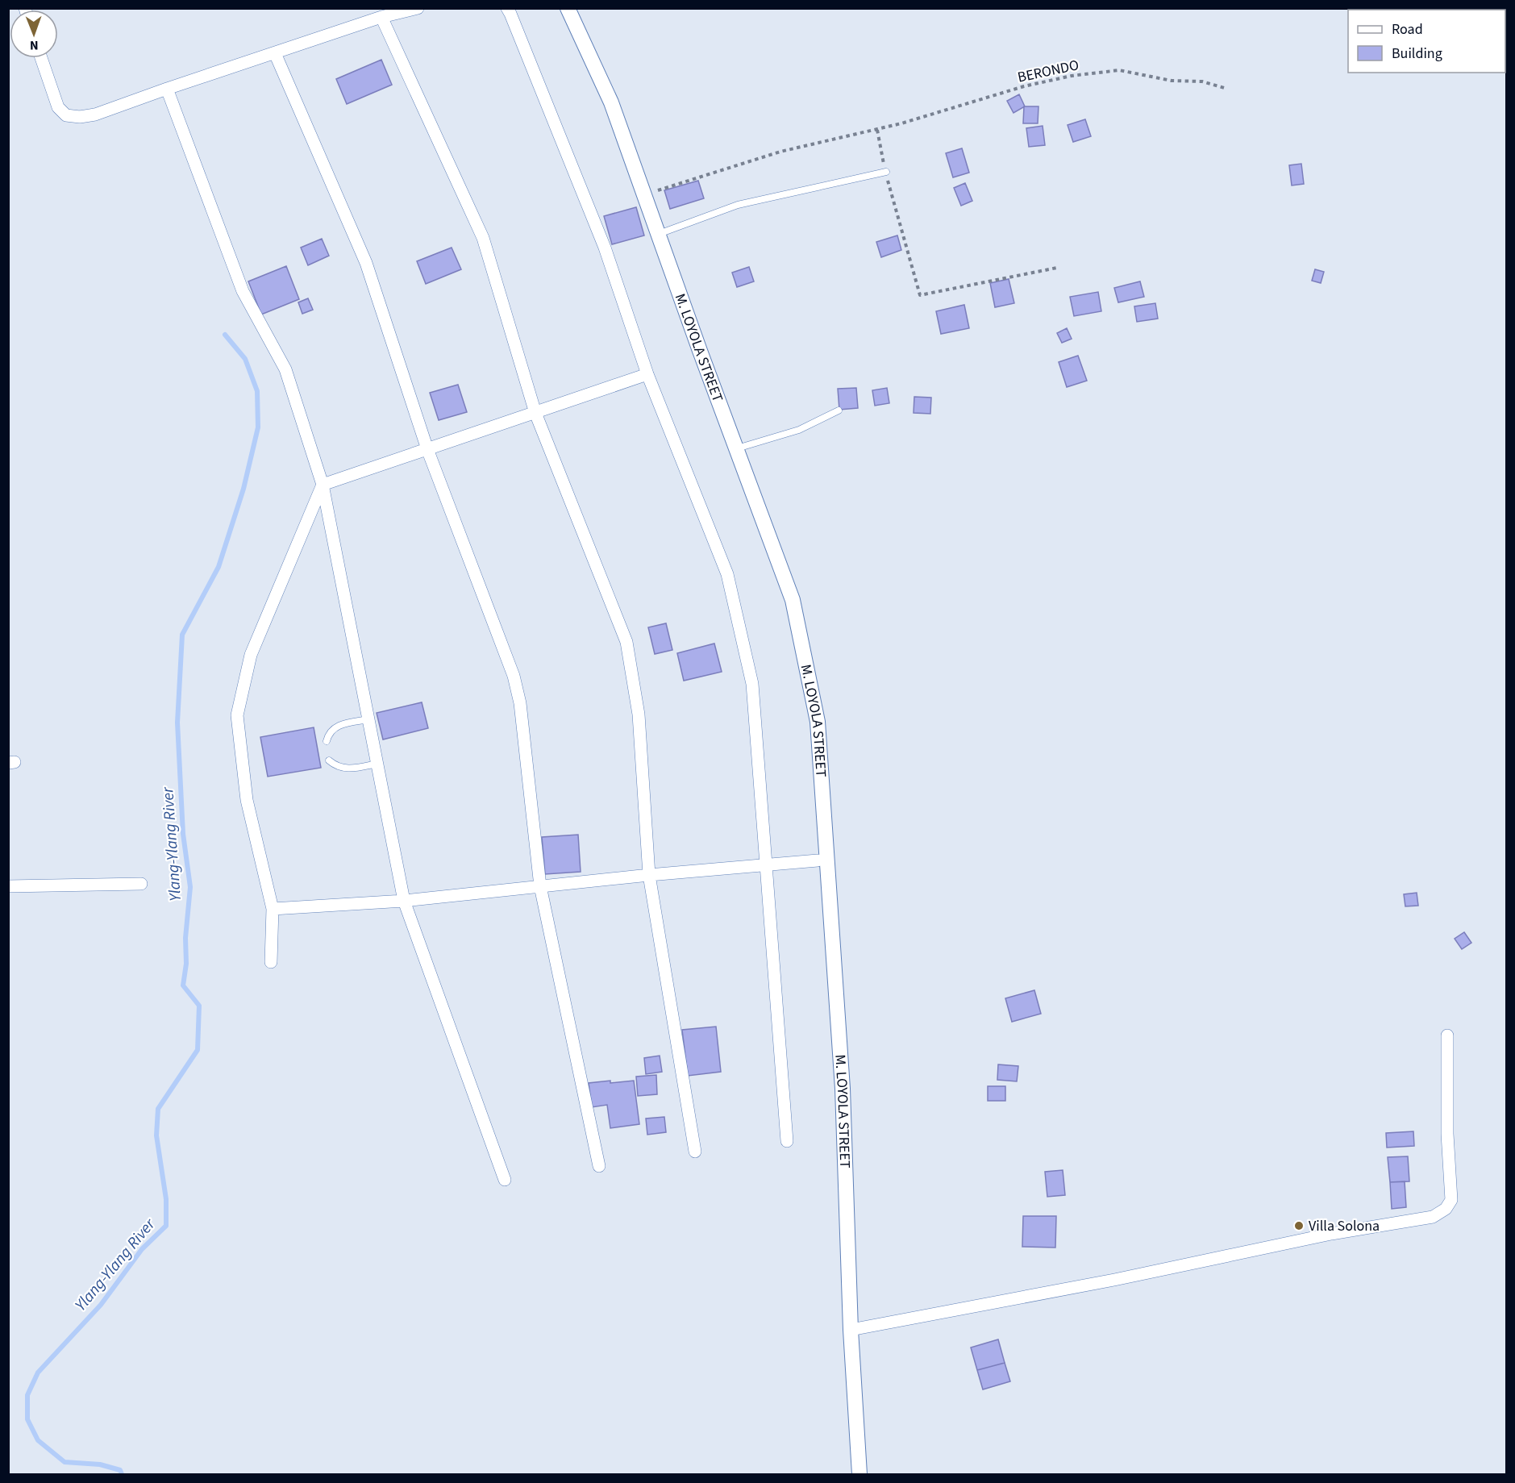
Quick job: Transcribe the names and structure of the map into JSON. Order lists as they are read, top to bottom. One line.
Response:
{"streets":{"street":["M. LOYOLA STREET"],"path":["BERONDO"]},"crossings":[["BERONDO","M. LOYOLA STREET"]],"water":["Ylang-Ylang River"],"places":["Villa Solona"],"legend":["Road","Building"],"north":"bottom"}
